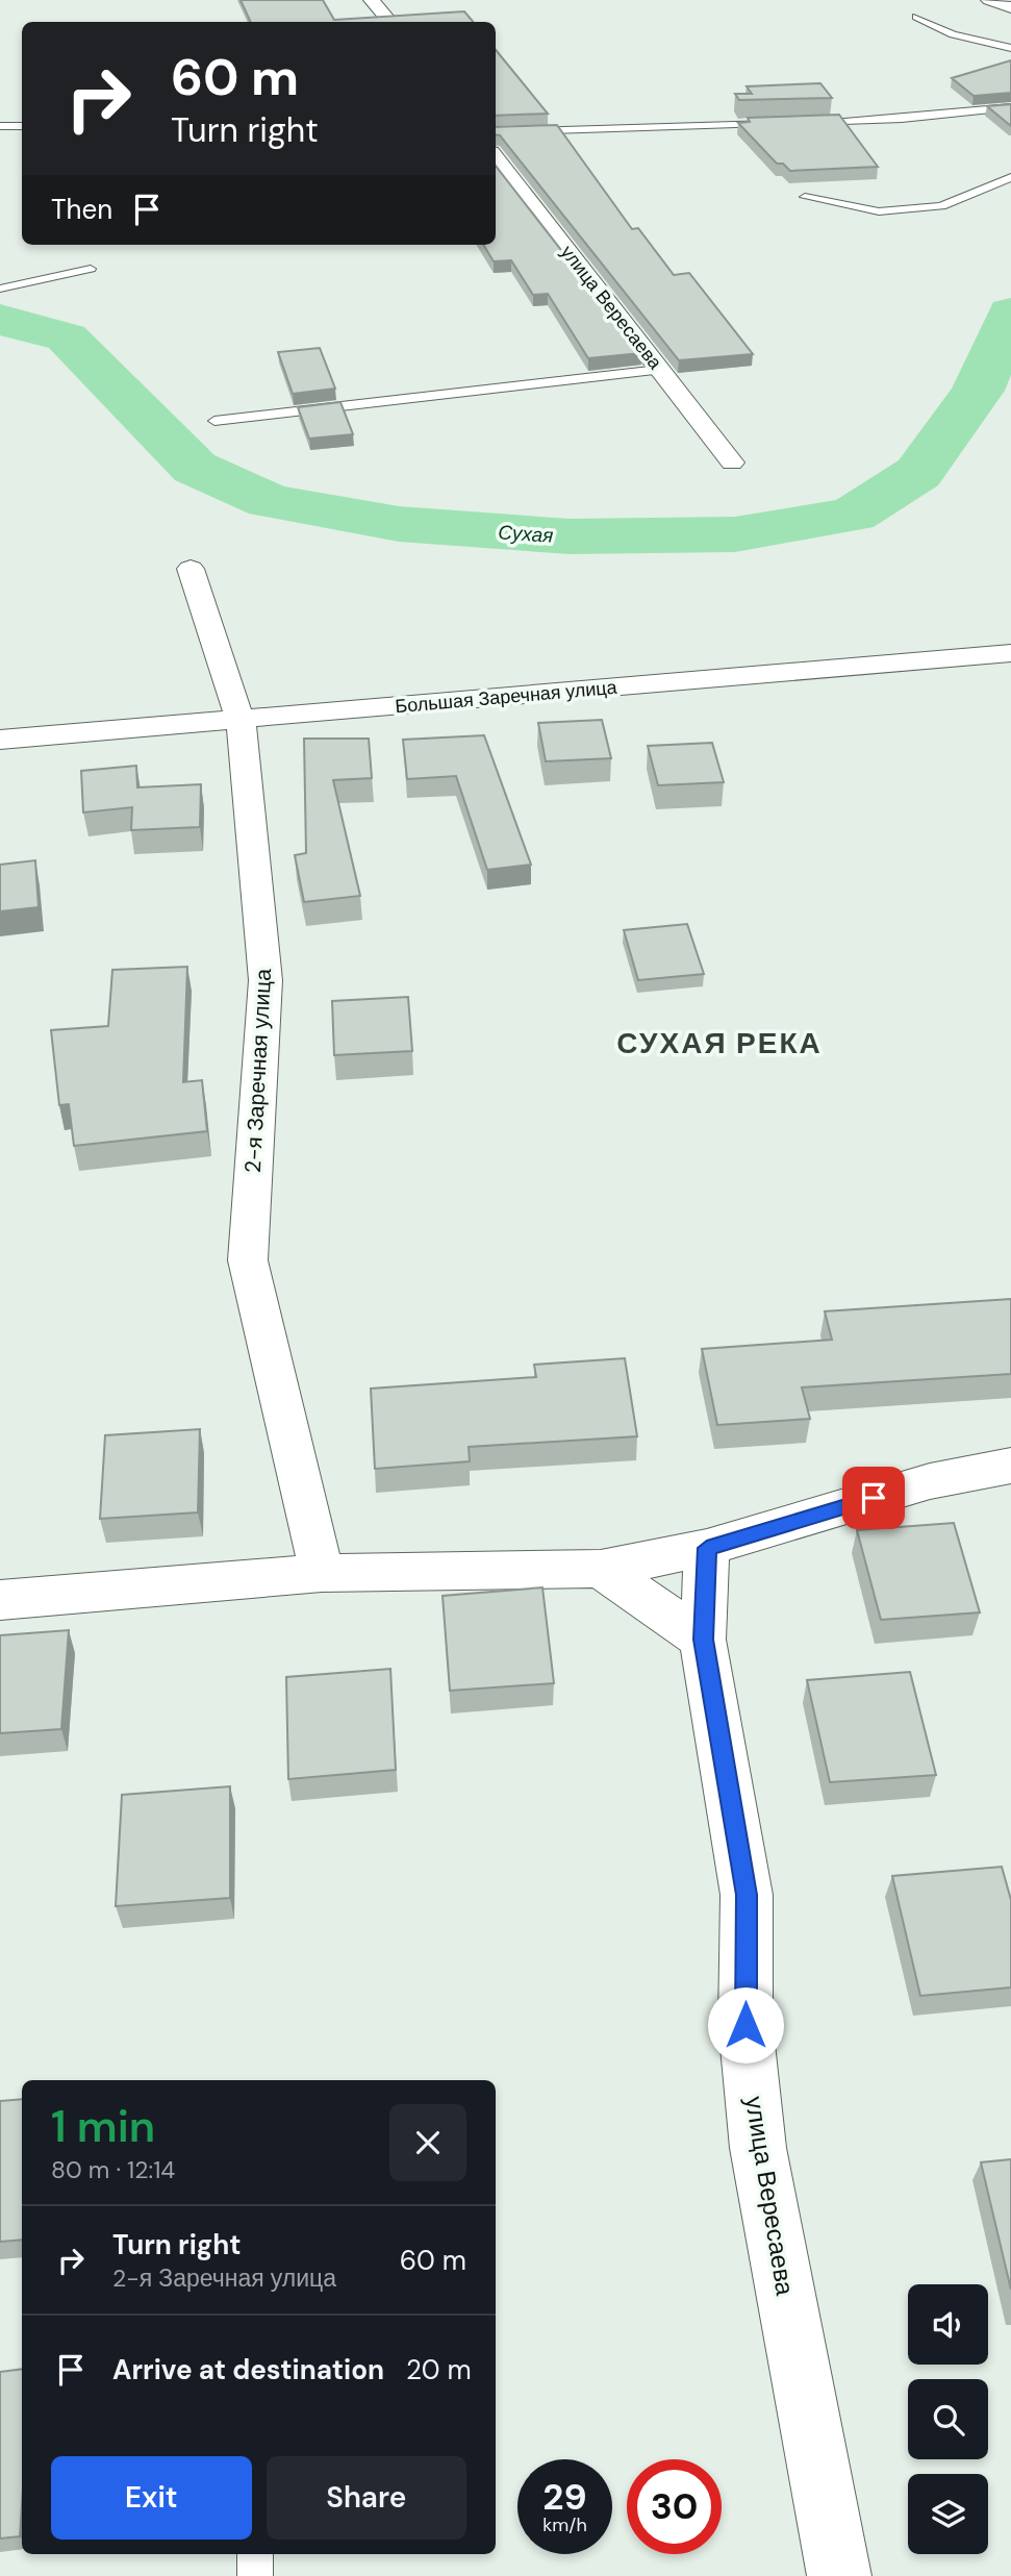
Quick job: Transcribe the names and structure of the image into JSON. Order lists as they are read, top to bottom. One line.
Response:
{"streets":{"street":["улица Вересаева","Большая Заречная улица","2-я Заречная улица"]},"crossings":[["Большая Заречная улица","2-я Заречная улица"]],"districts":["СУХАЯ РЕКА"],"water":["Сухая"],"page":{"turn":["60 m","Turn right"],"then":"Then","heading":["1 min","80 m · 12:14"],"list":[{"name":"Turn right","note":"2-я Заречная улица","value":"60 m"},{"name":"Arrive at destination","value":"20 m"}],"buttons":["Exit","Share"],"speed":"29 km/h","limit":"30"}}
